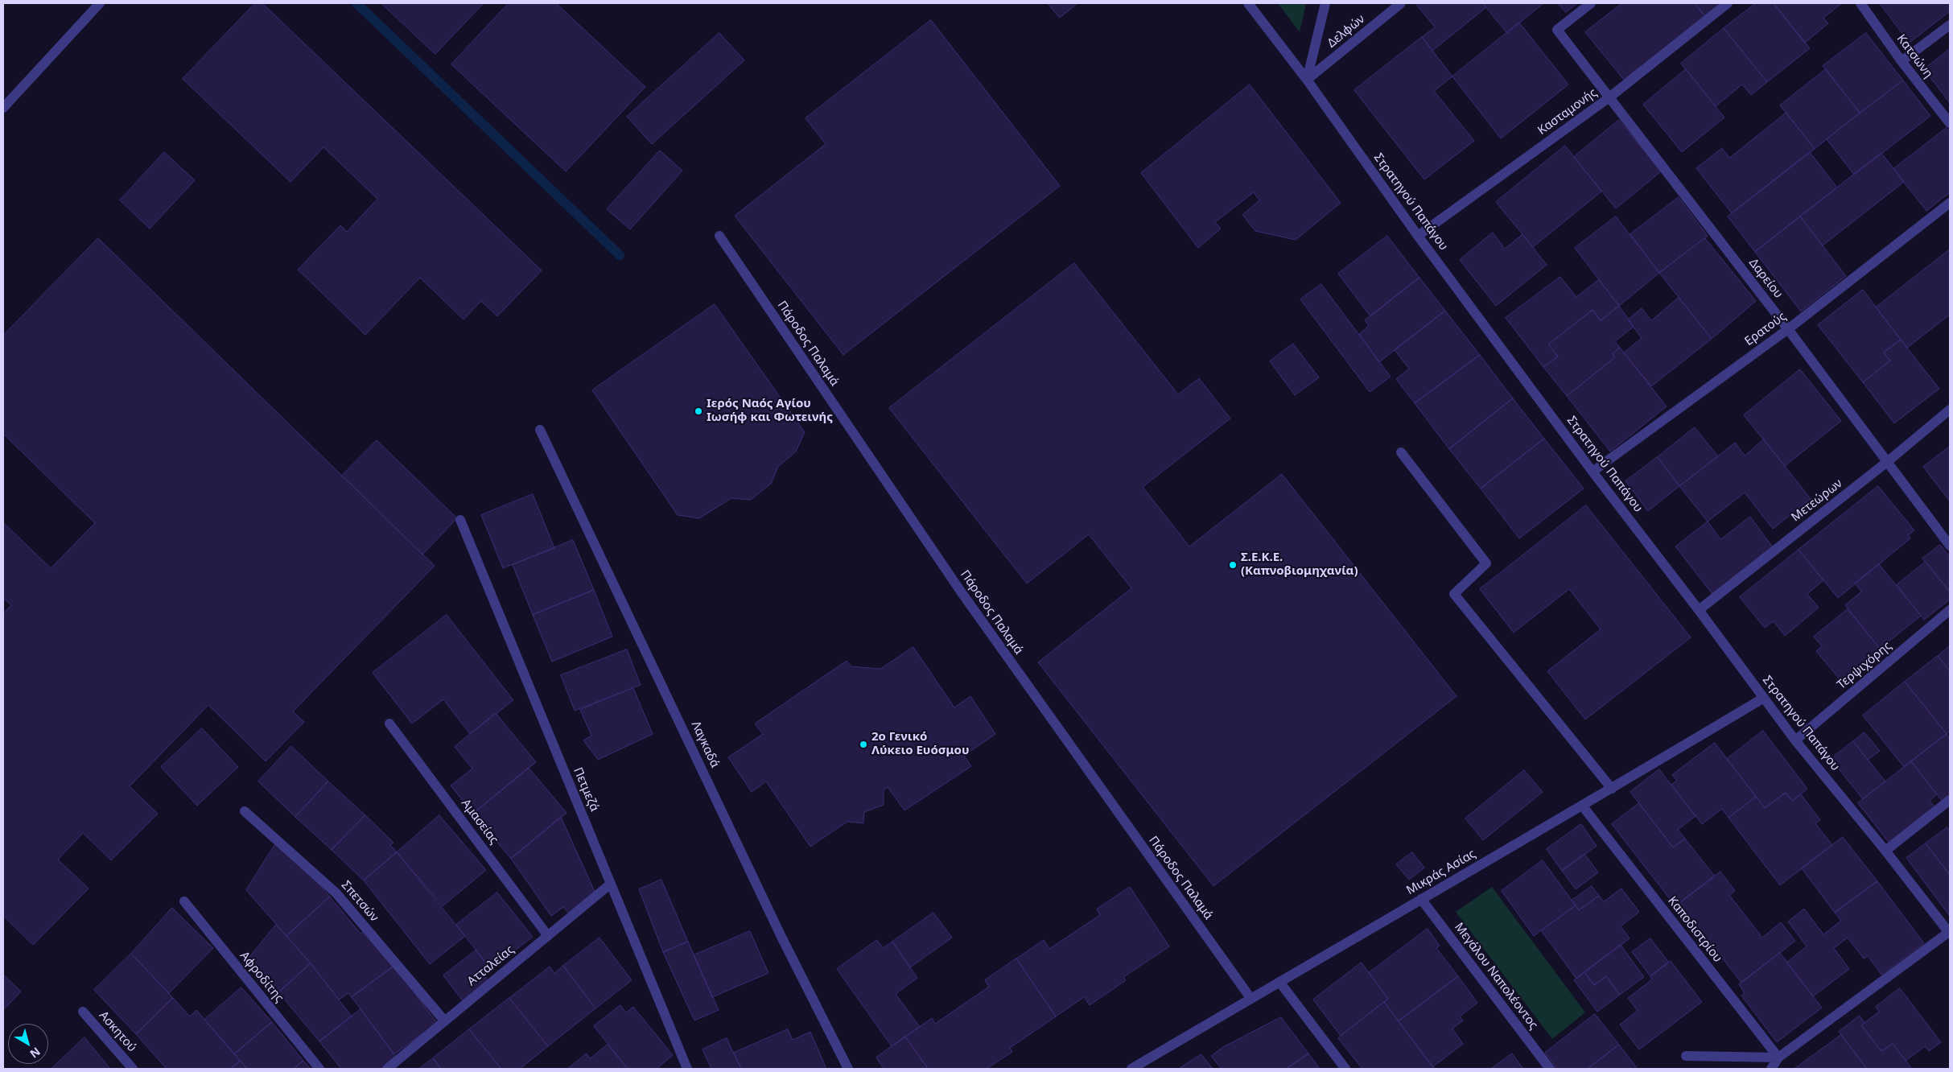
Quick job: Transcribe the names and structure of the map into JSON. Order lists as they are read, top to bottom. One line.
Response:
{"streets":{"street":["Δελφών","Κατσώνη","Κασταμονής","Στρατηγού Παπάγου","Δαρείου","Ερατούς","Πάροδος Παλαμά","Μετεώρων","Τερψιχόρης","Λαγκαδά","Πετμεζά","Αμασείας","Μικράς Ασίας","Σπετσών","Καποδιστρίου","Ατταλείας","Μεγάλου Ναπολέοντος","Αφροδίτης","Ασκητού"]},"crossings":[["Δελφών","Στρατηγού Παπάγου"],["Κασταμονής","Στρατηγού Παπάγου"],["Κασταμονής","Δαρείου"],["Στρατηγού Παπάγου","Ερατούς"],["Στρατηγού Παπάγου","Μετεώρων"],["Στρατηγού Παπάγου","Τερψιχόρης"],["Στρατηγού Παπάγου","Μικράς Ασίας"],["Δαρείου","Ερατούς"],["Δαρείου","Μετεώρων"],["Πάροδος Παλαμά","Μικράς Ασίας"],["Πετμεζά","Ατταλείας"],["Αμασείας","Ατταλείας"],["Μικράς Ασίας","Καποδιστρίου"],["Μικράς Ασίας","Μεγάλου Ναπολέοντος"],["Σπετσών","Ατταλείας"]],"places":["Ιερός Ναός Αγίου Ιωσήφ και Φωτεινής","Σ.Ε.Κ.Ε. (Καπνοβιομηχανία)","2ο Γενικό Λύκειο Ευόσμου"],"north":"bottom right"}
